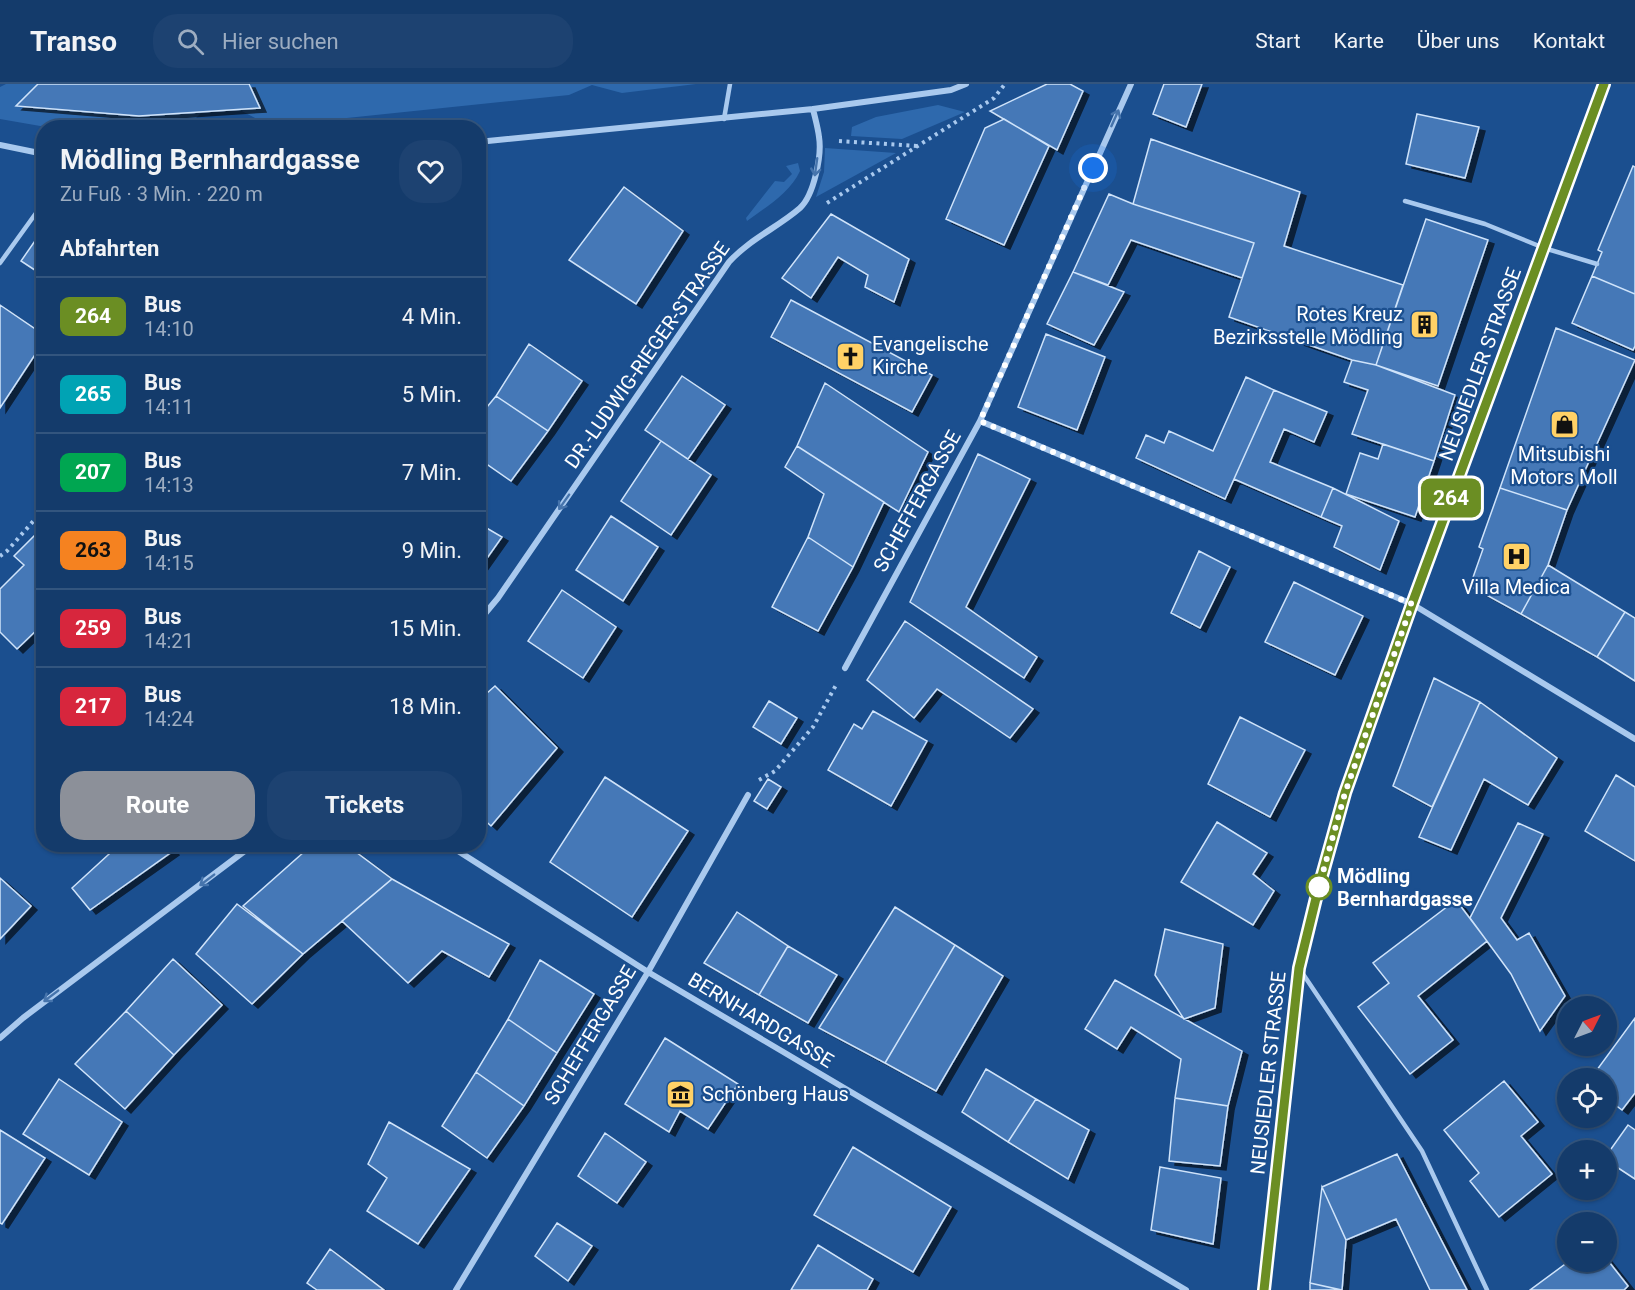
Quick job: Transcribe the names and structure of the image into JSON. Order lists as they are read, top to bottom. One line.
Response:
{"streets":{"main road":["NEUSIEDLER STRASSE"],"street":["DR.-LUDWIG-RIEGER-STRASSE","SCHEFFERGASSE","BERNHARDGASSE"]},"crossings":[["SCHEFFERGASSE","BERNHARDGASSE"]],"one_way":["DR.-LUDWIG-RIEGER-STRASSE"],"places":{"building":["Rotes Kreuz Bezirksstelle Mödling"],"church":["Evangelische Kirche"],"shop":["Mitsubishi Motors Moll"],"hospital":["Villa Medica"],"other":["Mödling Bernhardgasse"],"museum":["Schönberg Haus"]},"lines":["bus line 264"],"north":"top right","page":{"header":"Transo","search":"Hier suchen","nav":["Start","Karte","Über uns","Kontakt"],"on_map":"264","heading":[["Mödling Bernhardgasse","Zu Fuß · 3 Min. · 220 m"],"Abfahrten"],"list":[{"mark":"264","name":"Bus","note":"14:10","value":"4 Min."},{"mark":"265","name":"Bus","note":"14:11","value":"5 Min."},{"mark":"207","name":"Bus","note":"14:13","value":"7 Min."},{"mark":"263","name":"Bus","note":"14:15","value":"9 Min."},{"mark":"259","name":"Bus","note":"14:21","value":"15 Min."},{"mark":"217","name":"Bus","note":"14:24","value":"18 Min."}],"buttons":["Route","Tickets"],"map_buttons":["+","−"]}}
